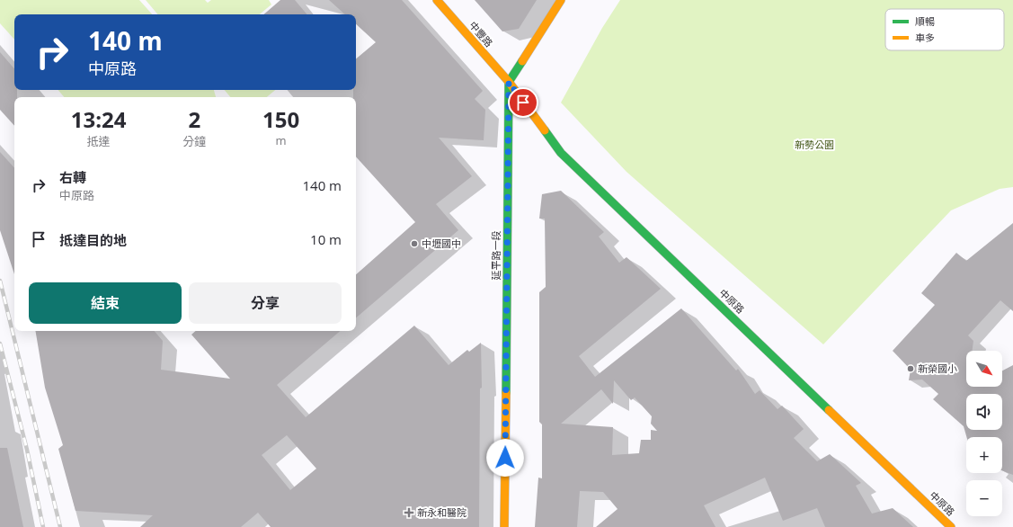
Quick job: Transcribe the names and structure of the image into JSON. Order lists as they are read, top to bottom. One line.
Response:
{"streets":{"main road":["中豐路","延平路一段","中原路"]},"crossings":[["中豐路","延平路一段"],["中豐路","中原路"],["延平路一段","中原路"]],"parks":["新勢公園"],"places":{"other":["中壢國中","新榮國小"],"health":["新永和醫院"]},"legend":["順暢","車多"],"north":"bottom right","page":{"turn":["140 m","中原路"],"eta":["13:24","抵達","2","分鐘","150","m"],"list":[{"name":"右轉","note":"中原路","value":"140 m"},{"name":"抵達目的地","value":"10 m"}],"buttons":["結束","分享"],"map_buttons":["+","−"]}}
